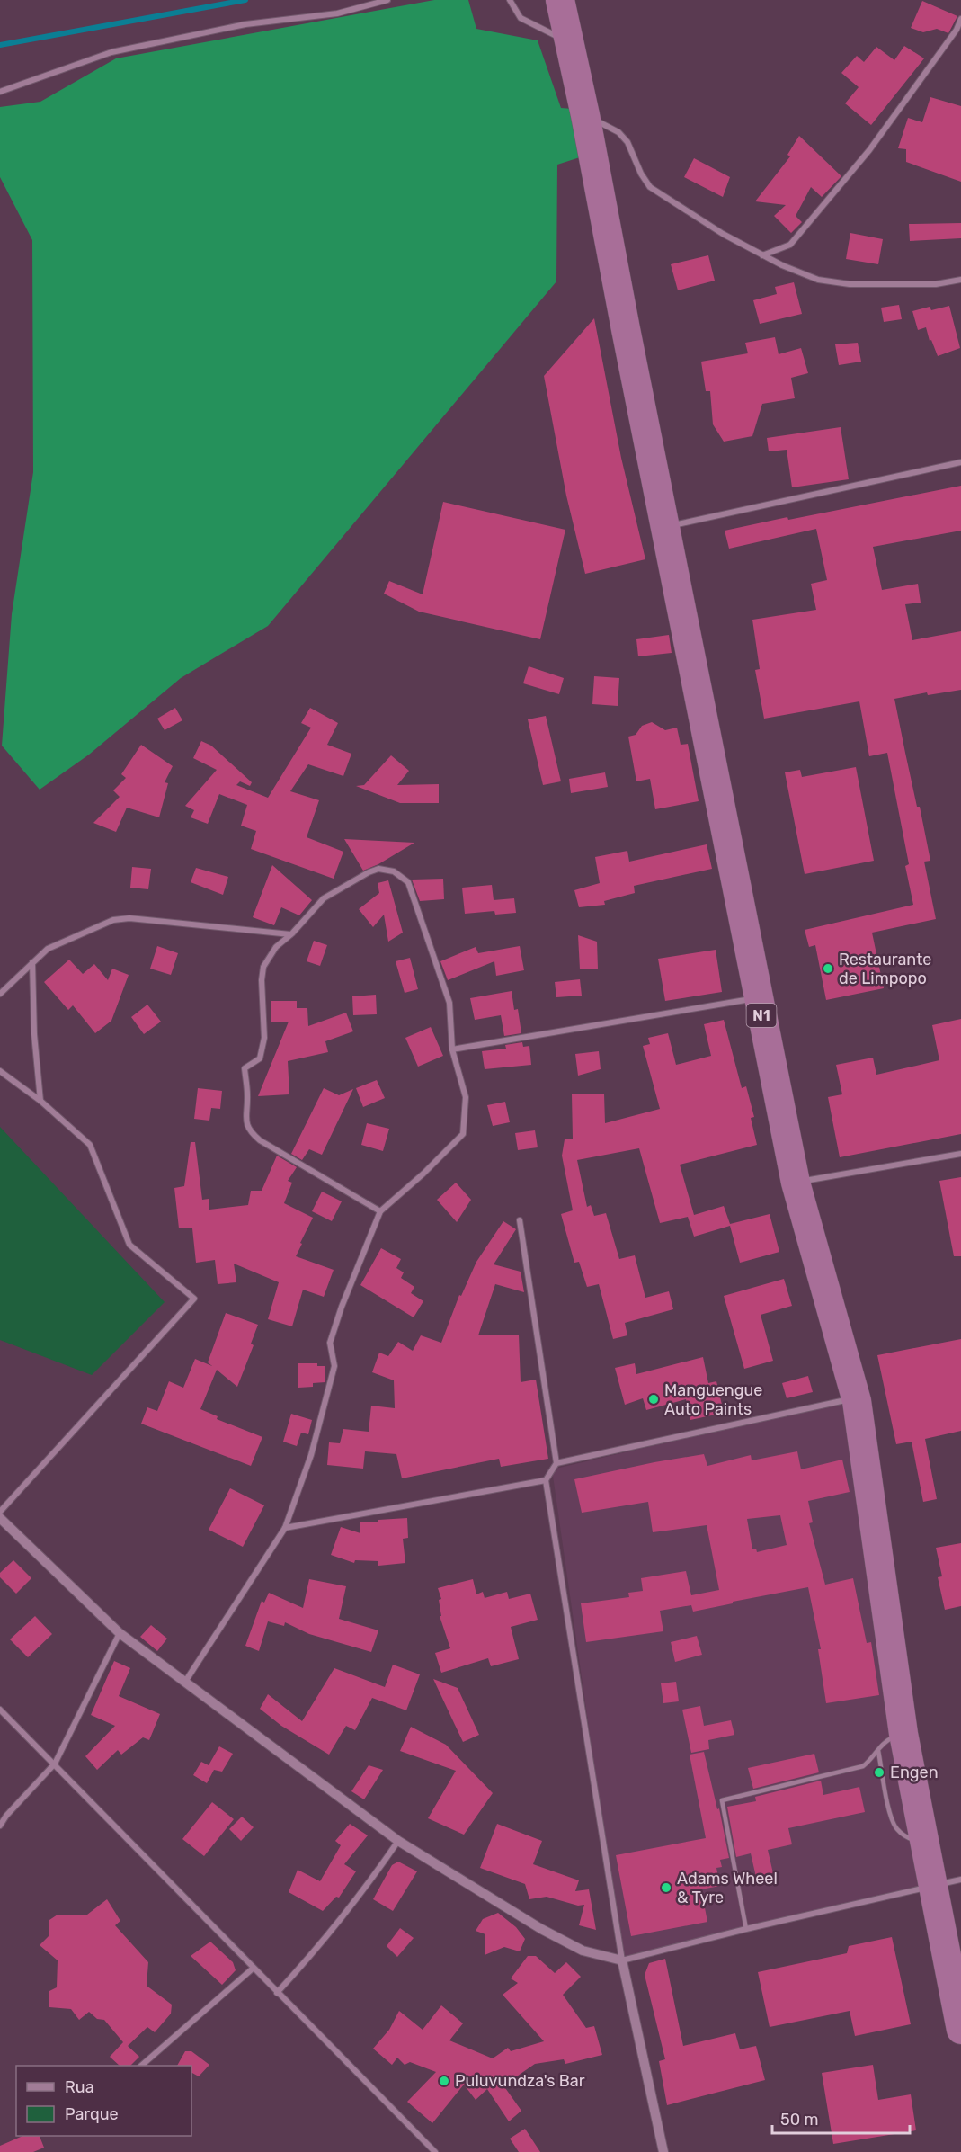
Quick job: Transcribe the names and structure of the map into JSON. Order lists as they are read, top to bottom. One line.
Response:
{"streets":{"highway":["N1"]},"places":["Restaurante de Limpopo","Manguengue Auto Paints","Engen","Adams Wheel & Tyre","Puluvundza's Bar"],"legend":["Rua","Parque"],"scale_bar":"50 m"}
